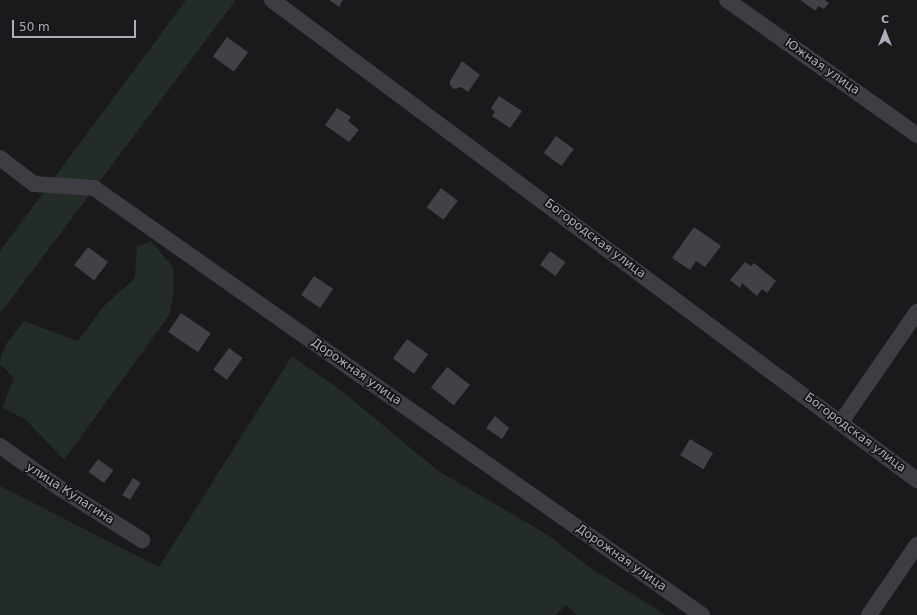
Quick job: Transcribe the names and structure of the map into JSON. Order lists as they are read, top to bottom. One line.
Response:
{"streets":{"street":["Южная улица","Богородская улица","Дорожная улица","улица Кулагина"]},"scale_bar":"50 m","north":"top"}
